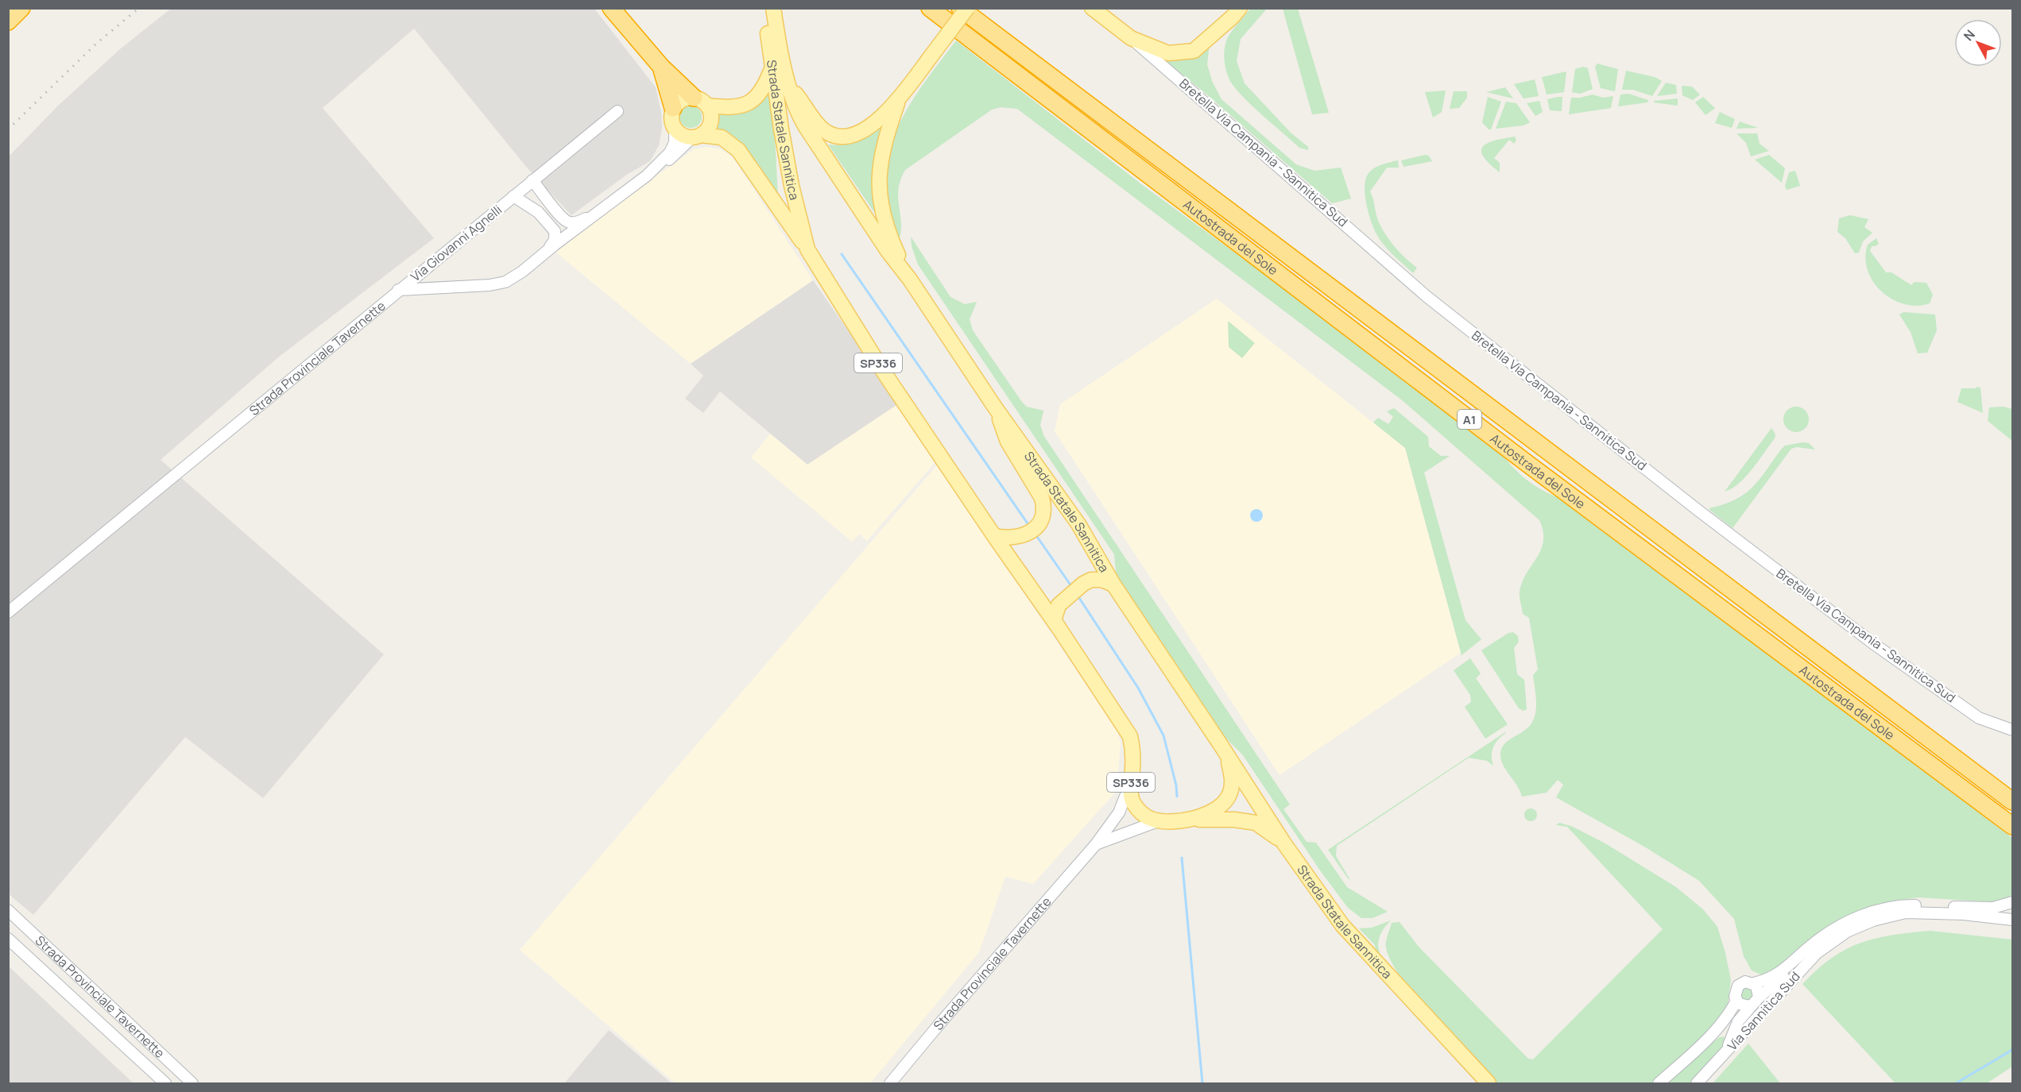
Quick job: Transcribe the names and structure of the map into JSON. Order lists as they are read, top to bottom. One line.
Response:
{"streets":{"highway":["Autostrada del Sole","A1"],"main road":["Strada Statale Sannitica","SP336"],"street":["Bretella Via Campania - Sannitica Sud","Via Giovanni Agnelli","Strada Provinciale Tavernette","Via Sannitica Sud"]},"crossings":[["Strada Statale Sannitica","Strada Provinciale Tavernette"],["Via Giovanni Agnelli","Strada Provinciale Tavernette"]],"north":"top left"}
